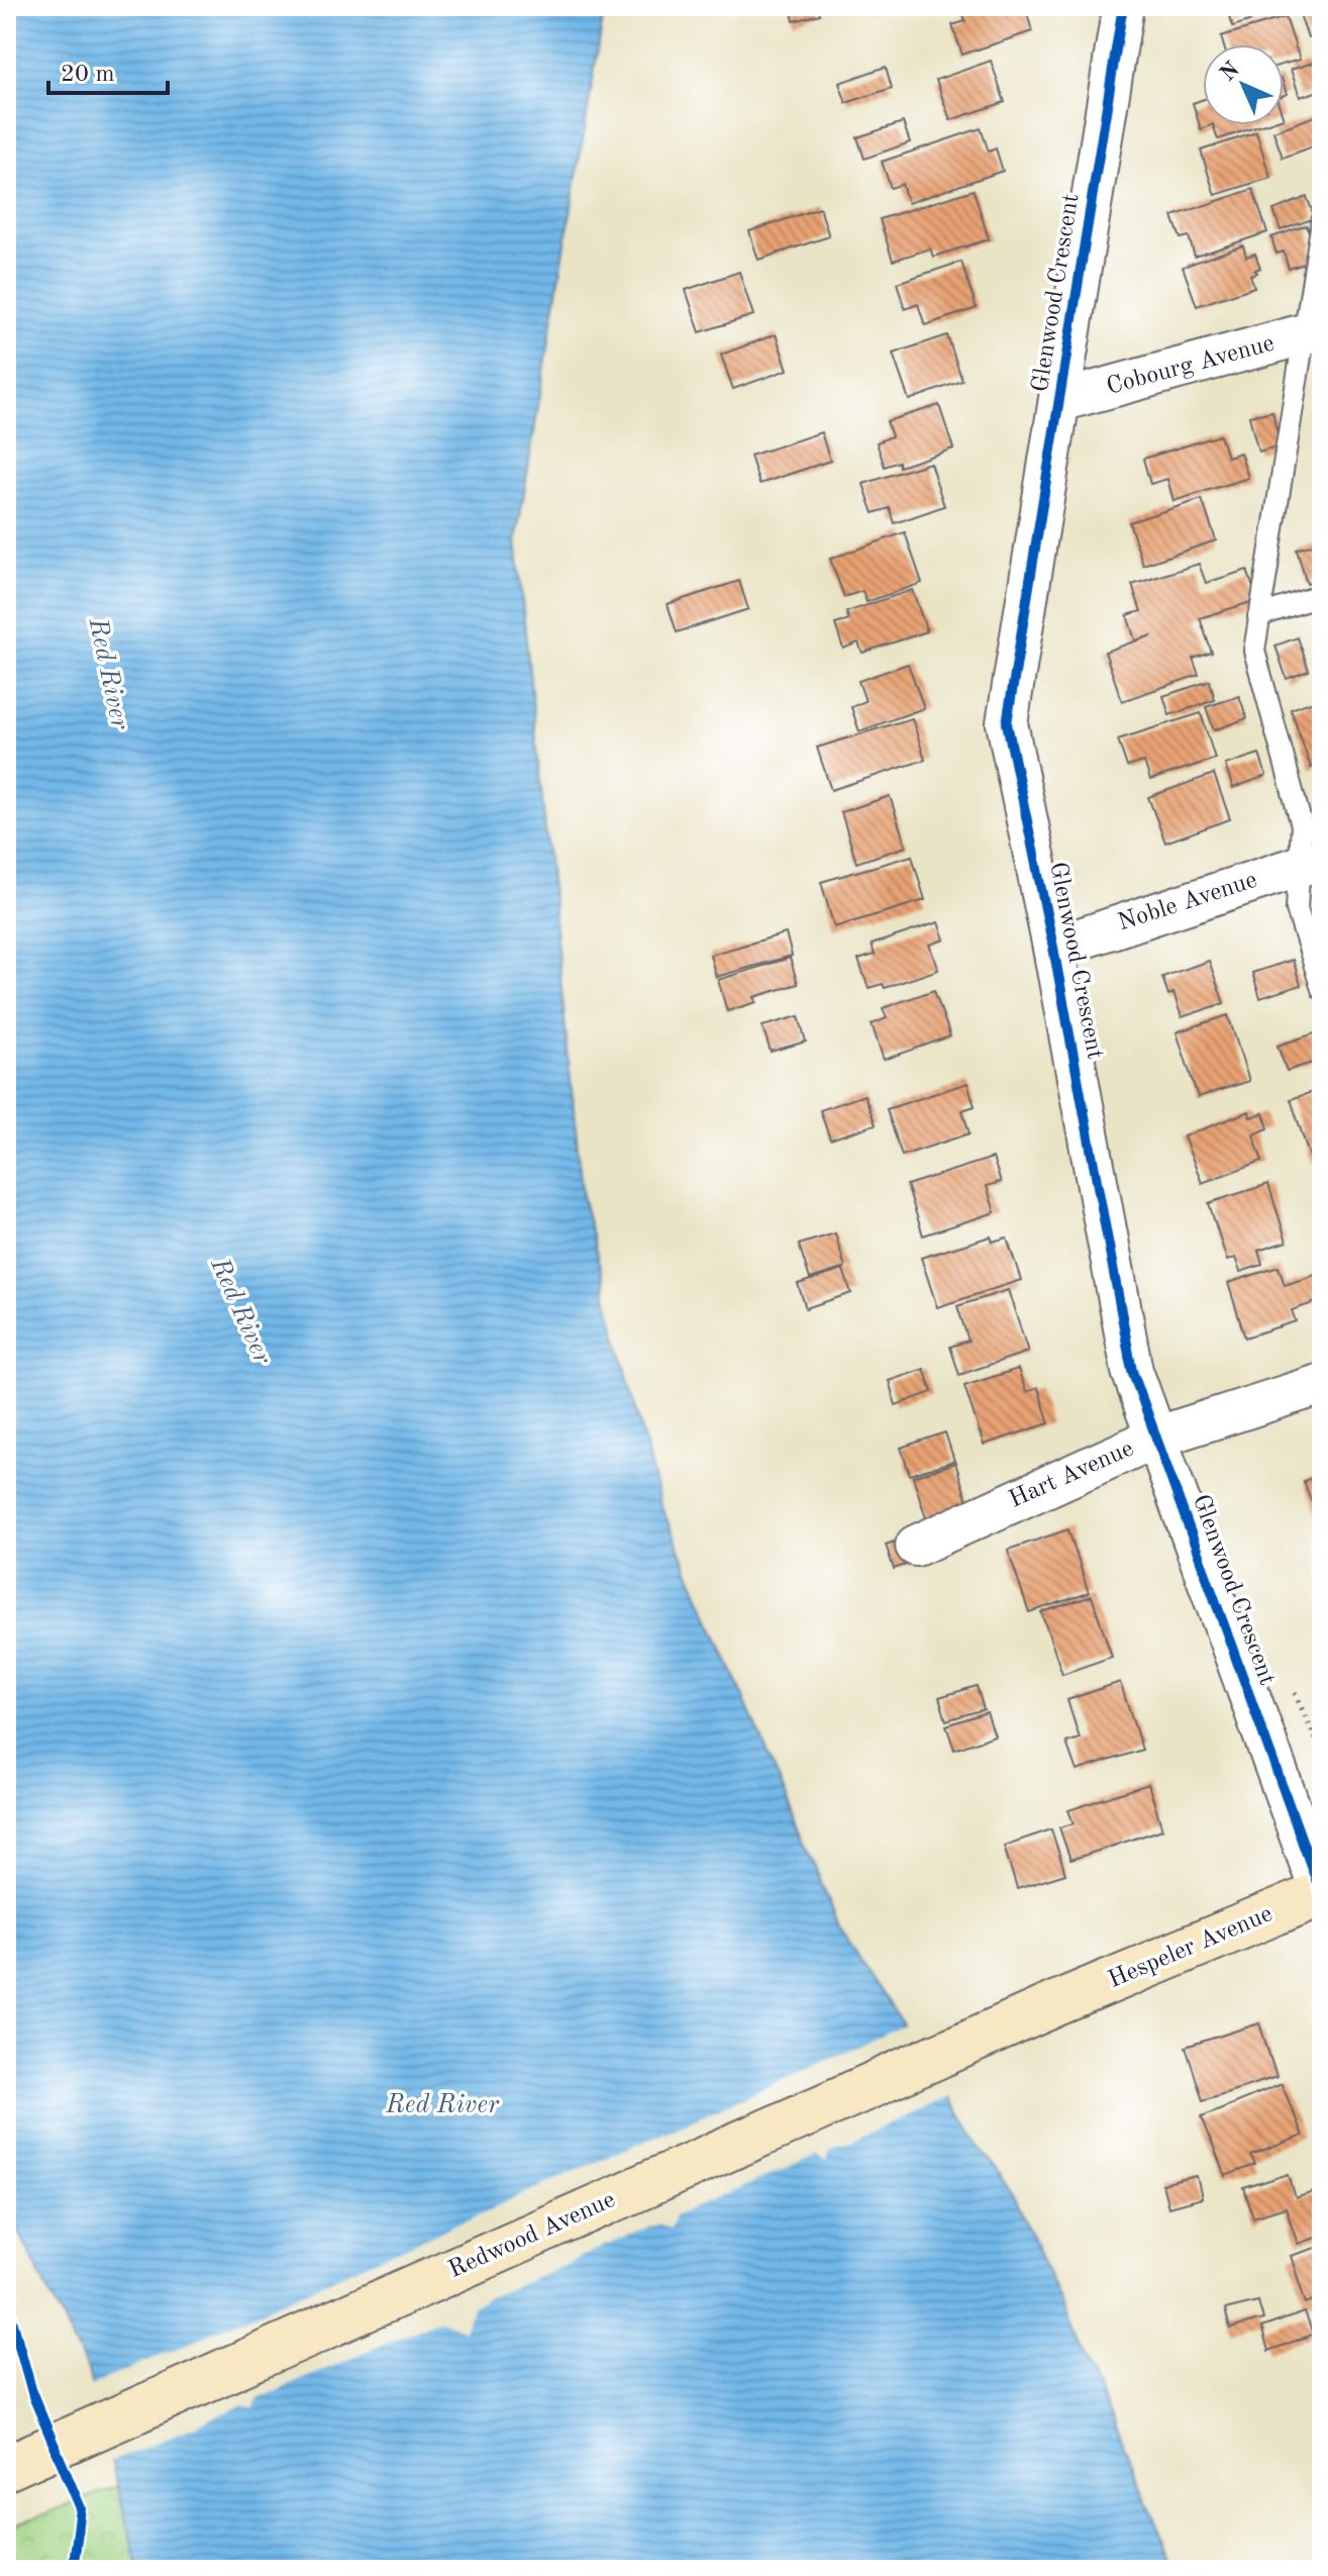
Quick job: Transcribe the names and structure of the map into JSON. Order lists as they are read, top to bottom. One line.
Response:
{"streets":{"main road":["Hespeler Avenue","Redwood Avenue"],"street":["Glenwood Crescent","Cobourg Avenue","Noble Avenue","Hart Avenue"]},"crossings":[["Glenwood Crescent","Cobourg Avenue"],["Glenwood Crescent","Noble Avenue"],["Glenwood Crescent","Hart Avenue"],["Glenwood Crescent","Hespeler Avenue"],["Hespeler Avenue","Redwood Avenue"]],"water":["Red River"],"scale_bar":"20 m","north":"top left"}
